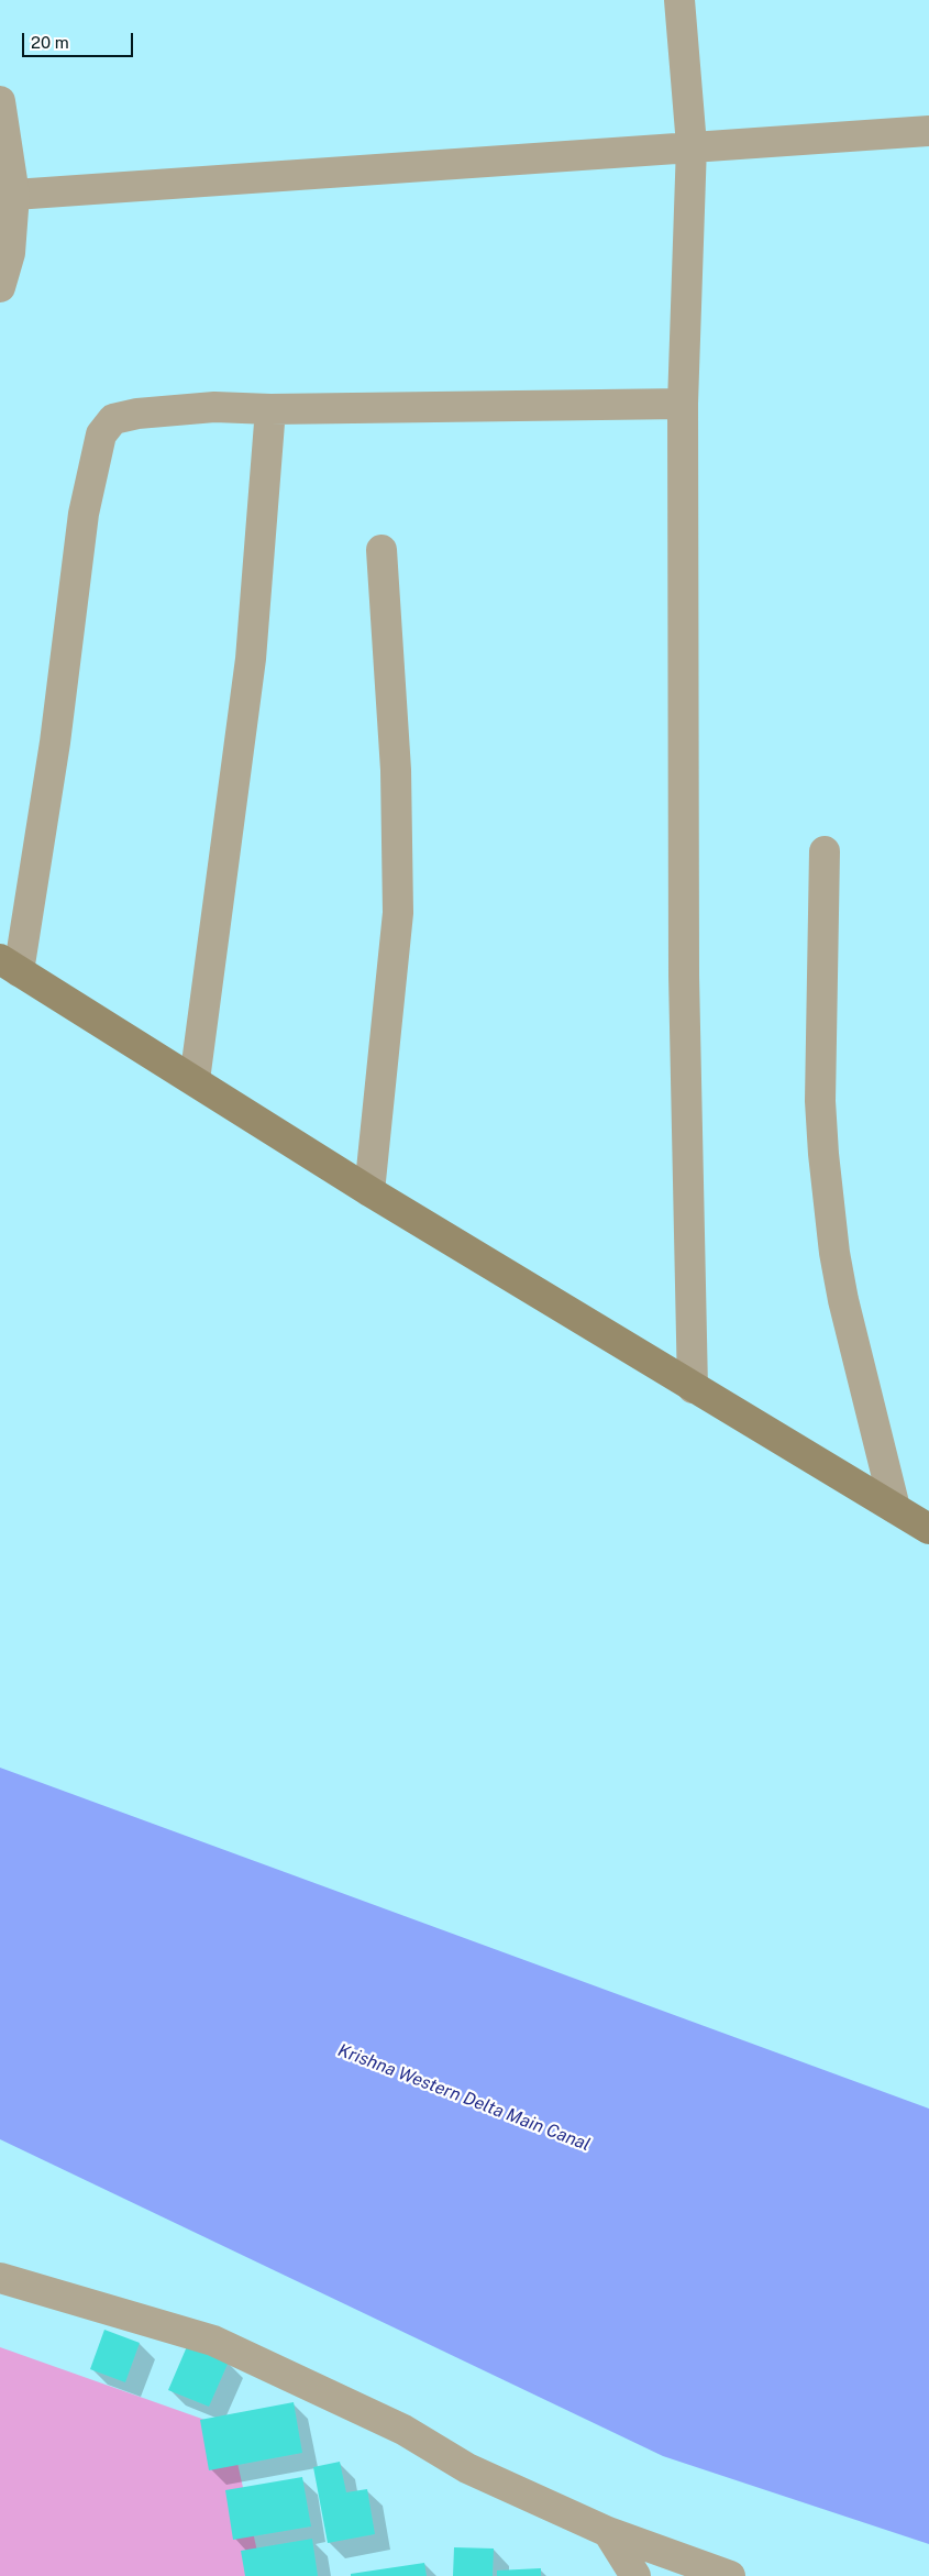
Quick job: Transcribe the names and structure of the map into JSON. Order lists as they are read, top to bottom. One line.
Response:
{"water":["Krishna Western Delta Main Canal"],"scale_bar":"20 m"}
